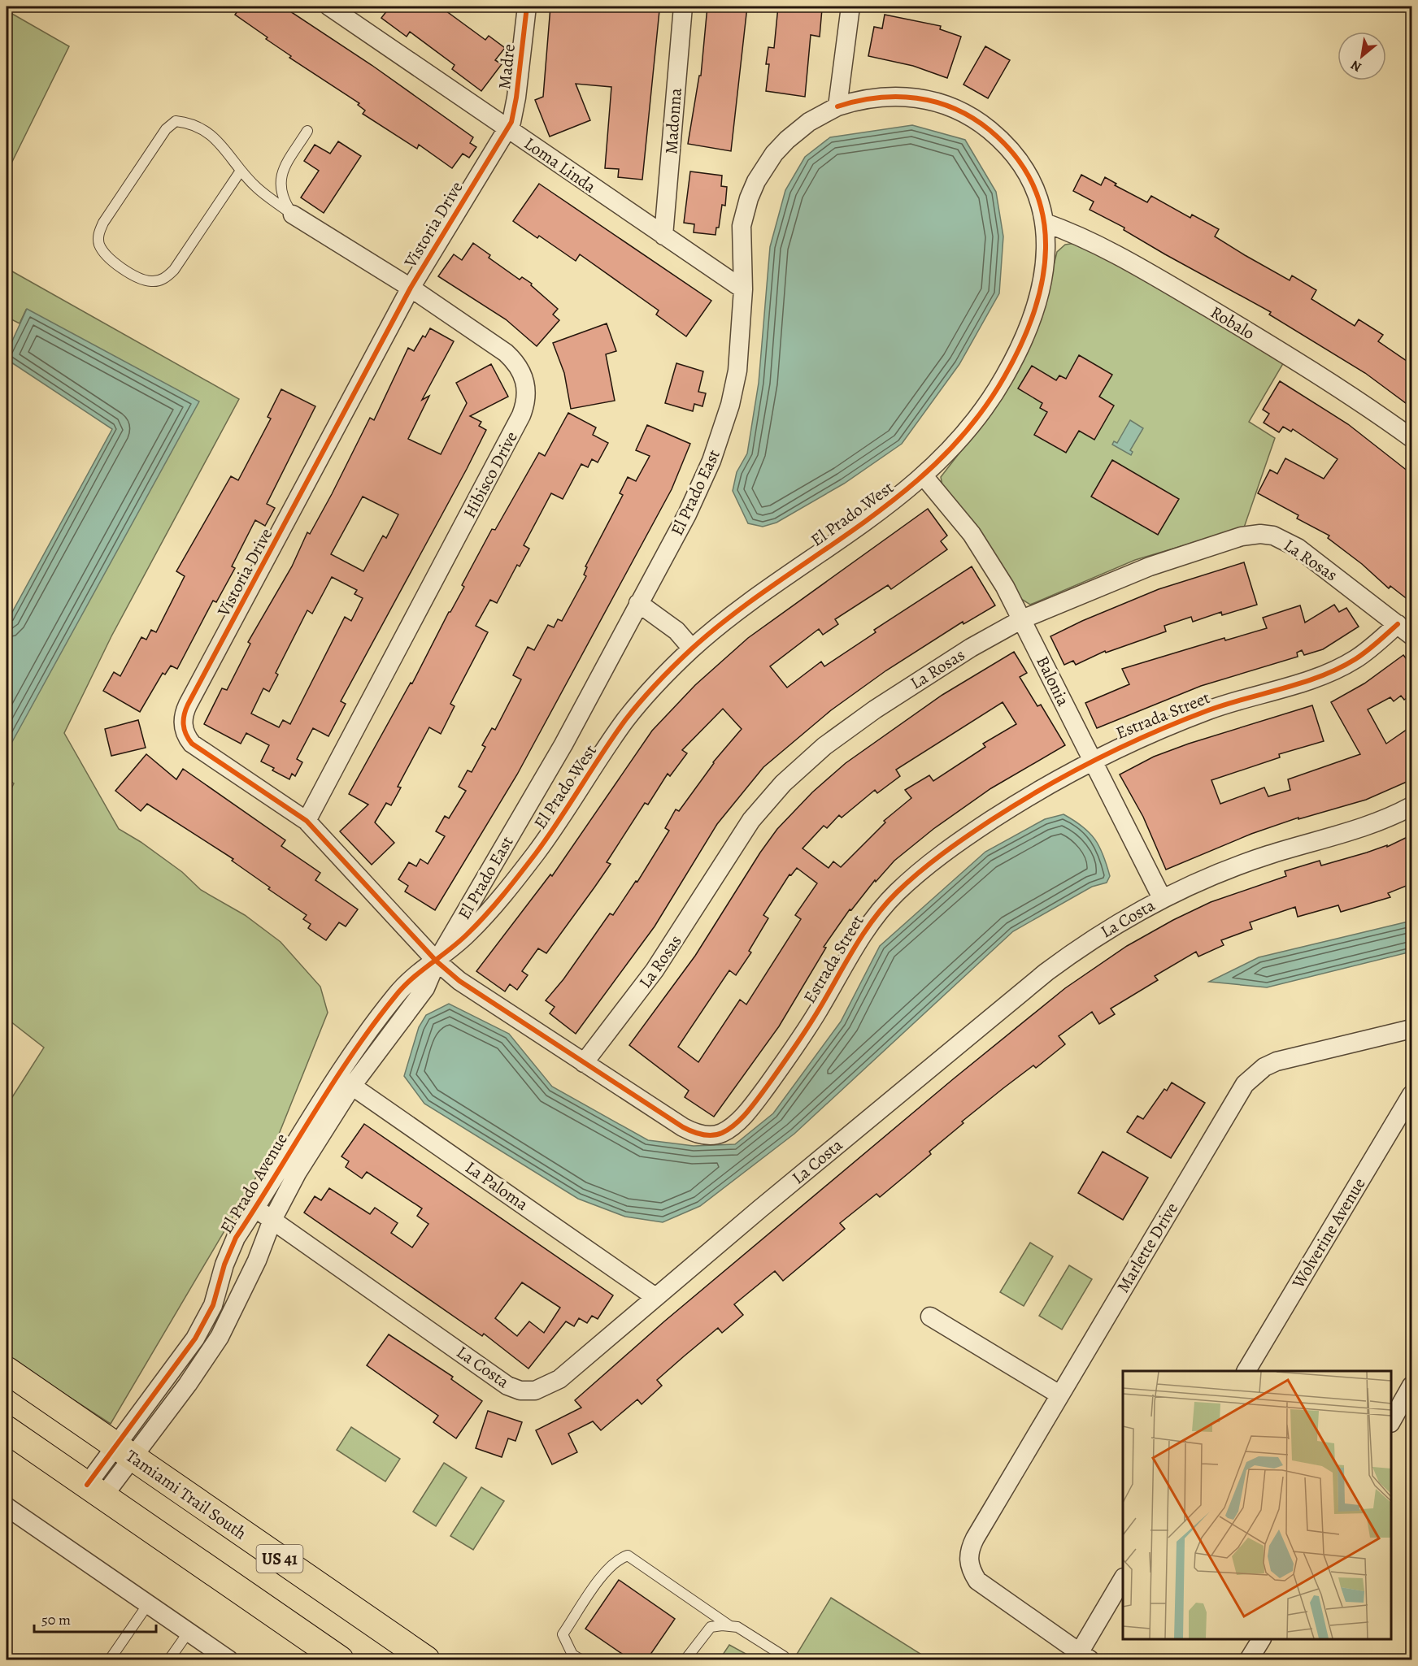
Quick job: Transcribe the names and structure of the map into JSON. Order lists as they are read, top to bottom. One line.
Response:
{"streets":{"main road":["Tamiami Trail South","US 41"],"street":["Madre","Madonna","Loma Linda","Vistoria Drive","Robalo","Hibisco Drive","El Prado East","El Prado West","La Rosas","Balonia","Estrada Street","La Costa","El Prado Avenue","La Paloma","Wolverine Avenue","Marlette Drive"]},"crossings":[["Madre","Loma Linda"],["Madre","Vistoria Drive"],["Madonna","Loma Linda"],["Loma Linda","Vistoria Drive"],["Loma Linda","El Prado East"],["Vistoria Drive","Hibisco Drive"],["Vistoria Drive","El Prado East"],["Vistoria Drive","El Prado West"],["Vistoria Drive","Estrada Street"],["Vistoria Drive","El Prado Avenue"],["Robalo","El Prado West"],["El Prado East","El Prado West"],["El Prado East","Estrada Street"],["El Prado East","El Prado Avenue"],["El Prado West","Balonia"],["El Prado West","Estrada Street"],["El Prado West","El Prado Avenue"],["La Rosas","Balonia"],["La Rosas","Estrada Street"],["Balonia","Estrada Street"],["Balonia","La Costa"],["Estrada Street","El Prado Avenue"],["La Costa","El Prado Avenue"],["La Costa","La Paloma"],["El Prado Avenue","La Paloma"],["El Prado Avenue","Tamiami Trail South"],["El Prado Avenue","US 41"],["Tamiami Trail South","US 41"]],"scale_bar":"50 m","north":"bottom left"}
